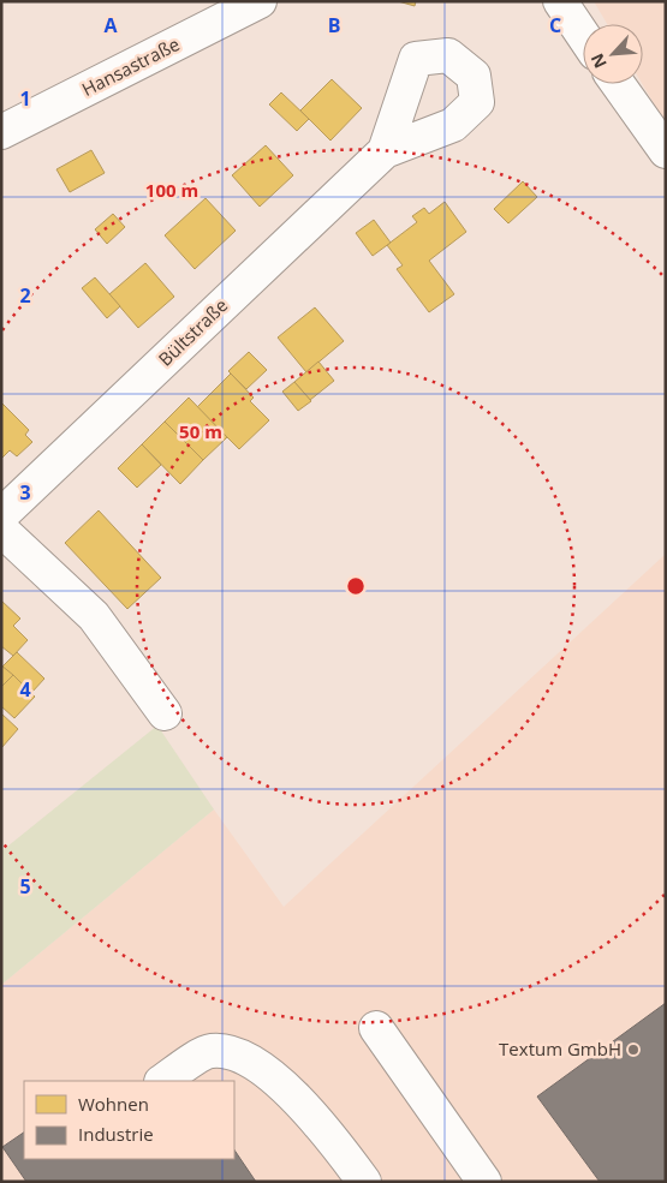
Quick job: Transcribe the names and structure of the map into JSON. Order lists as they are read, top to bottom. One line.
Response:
{"streets":{"street":["Hansastraße","Bültstraße"]},"places":["Textum GmbH"],"legend":["Wohnen","Industrie"],"north":"bottom left","grid":{"columns":["A","B","C"],"rows":["1","2","3","4","5"]},"rings":["100 m","50 m"]}
